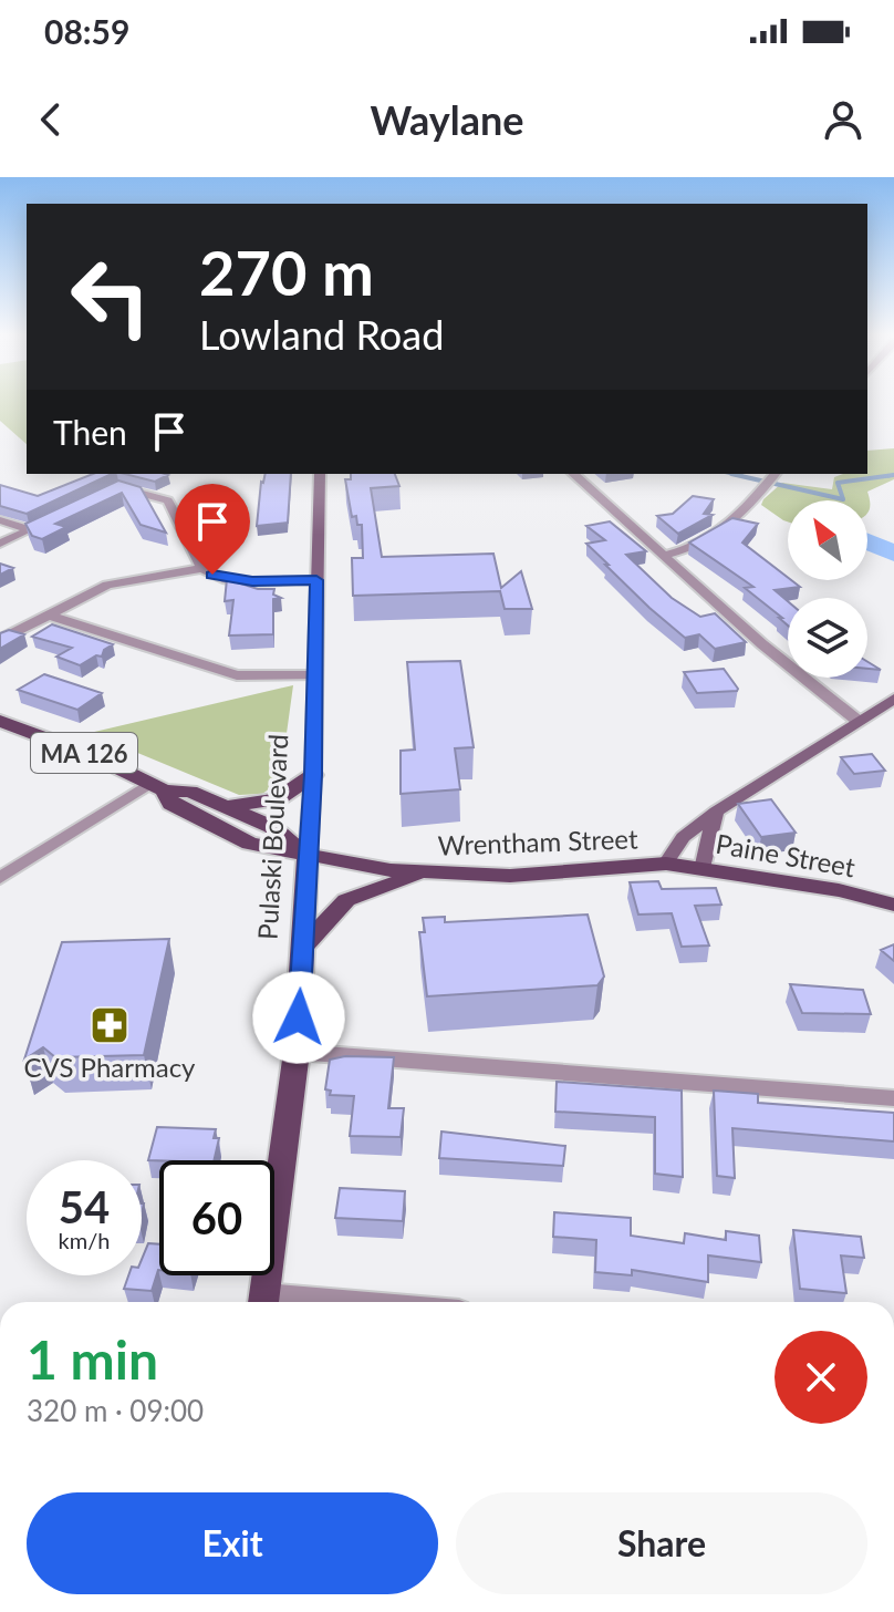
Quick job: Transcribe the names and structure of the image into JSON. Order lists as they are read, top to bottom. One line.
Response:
{"streets":{"main road":["MA 126","Pulaski Boulevard","Wrentham Street","Paine Street"]},"crossings":[["MA 126","Pulaski Boulevard"],["MA 126","Wrentham Street"],["Pulaski Boulevard","Wrentham Street"],["Wrentham Street","Paine Street"]],"places":{"pharmacy":["CVS Pharmacy"]},"north":"top left","page":{"status":"08:59","header":"Waylane","turn":["270 m","Lowland Road"],"then":"Then","speed":"54 km/h","limit":"60","heading":["1 min","320 m · 09:00"],"buttons":["Exit","Share"]}}
